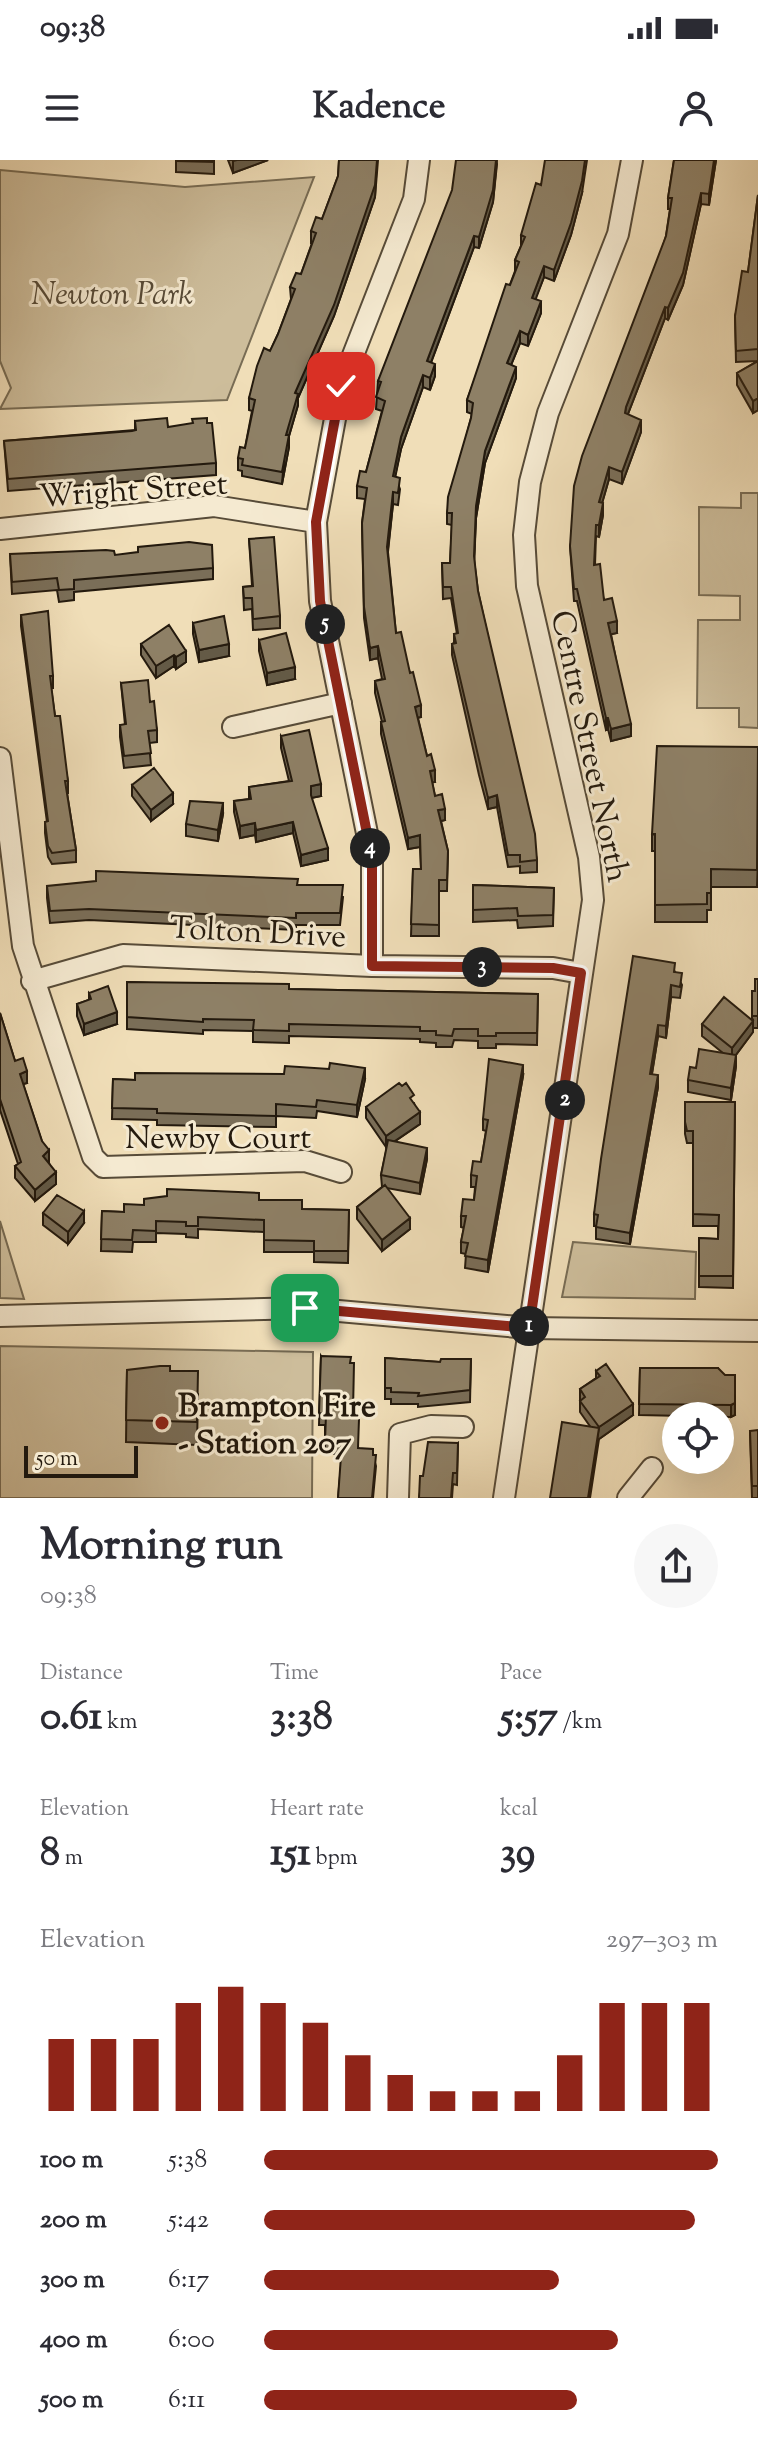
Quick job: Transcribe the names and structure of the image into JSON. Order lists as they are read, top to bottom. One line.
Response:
{"streets":{"street":["Wright Street","Centre Street North","Tolton Drive","Newby Court"]},"crossings":[["Centre Street North","Tolton Drive"],["Tolton Drive","Newby Court"]],"parks":["Newton Park"],"places":["Brampton Fire - Station 207"],"scale_bar":"50 m","page":{"status":"09:38","header":"Kadence","pins":["5","4","3","2","1"],"scale":"50 m","heading":["Morning run","09:38"],"stats":[["Distance","0.61 km"],["Time","3:38"],["Pace","5:57 /km"],["Elevation","8 m"],["Heart rate","151 bpm"],["kcal","39"]],"chart":["Elevation","297–303 m"],"list":[{"name":"100 m","note":"5:38"},{"name":"200 m","note":"5:42"},{"name":"300 m","note":"6:17"},{"name":"400 m","note":"6:00"},{"name":"500 m","note":"6:11"}]}}
